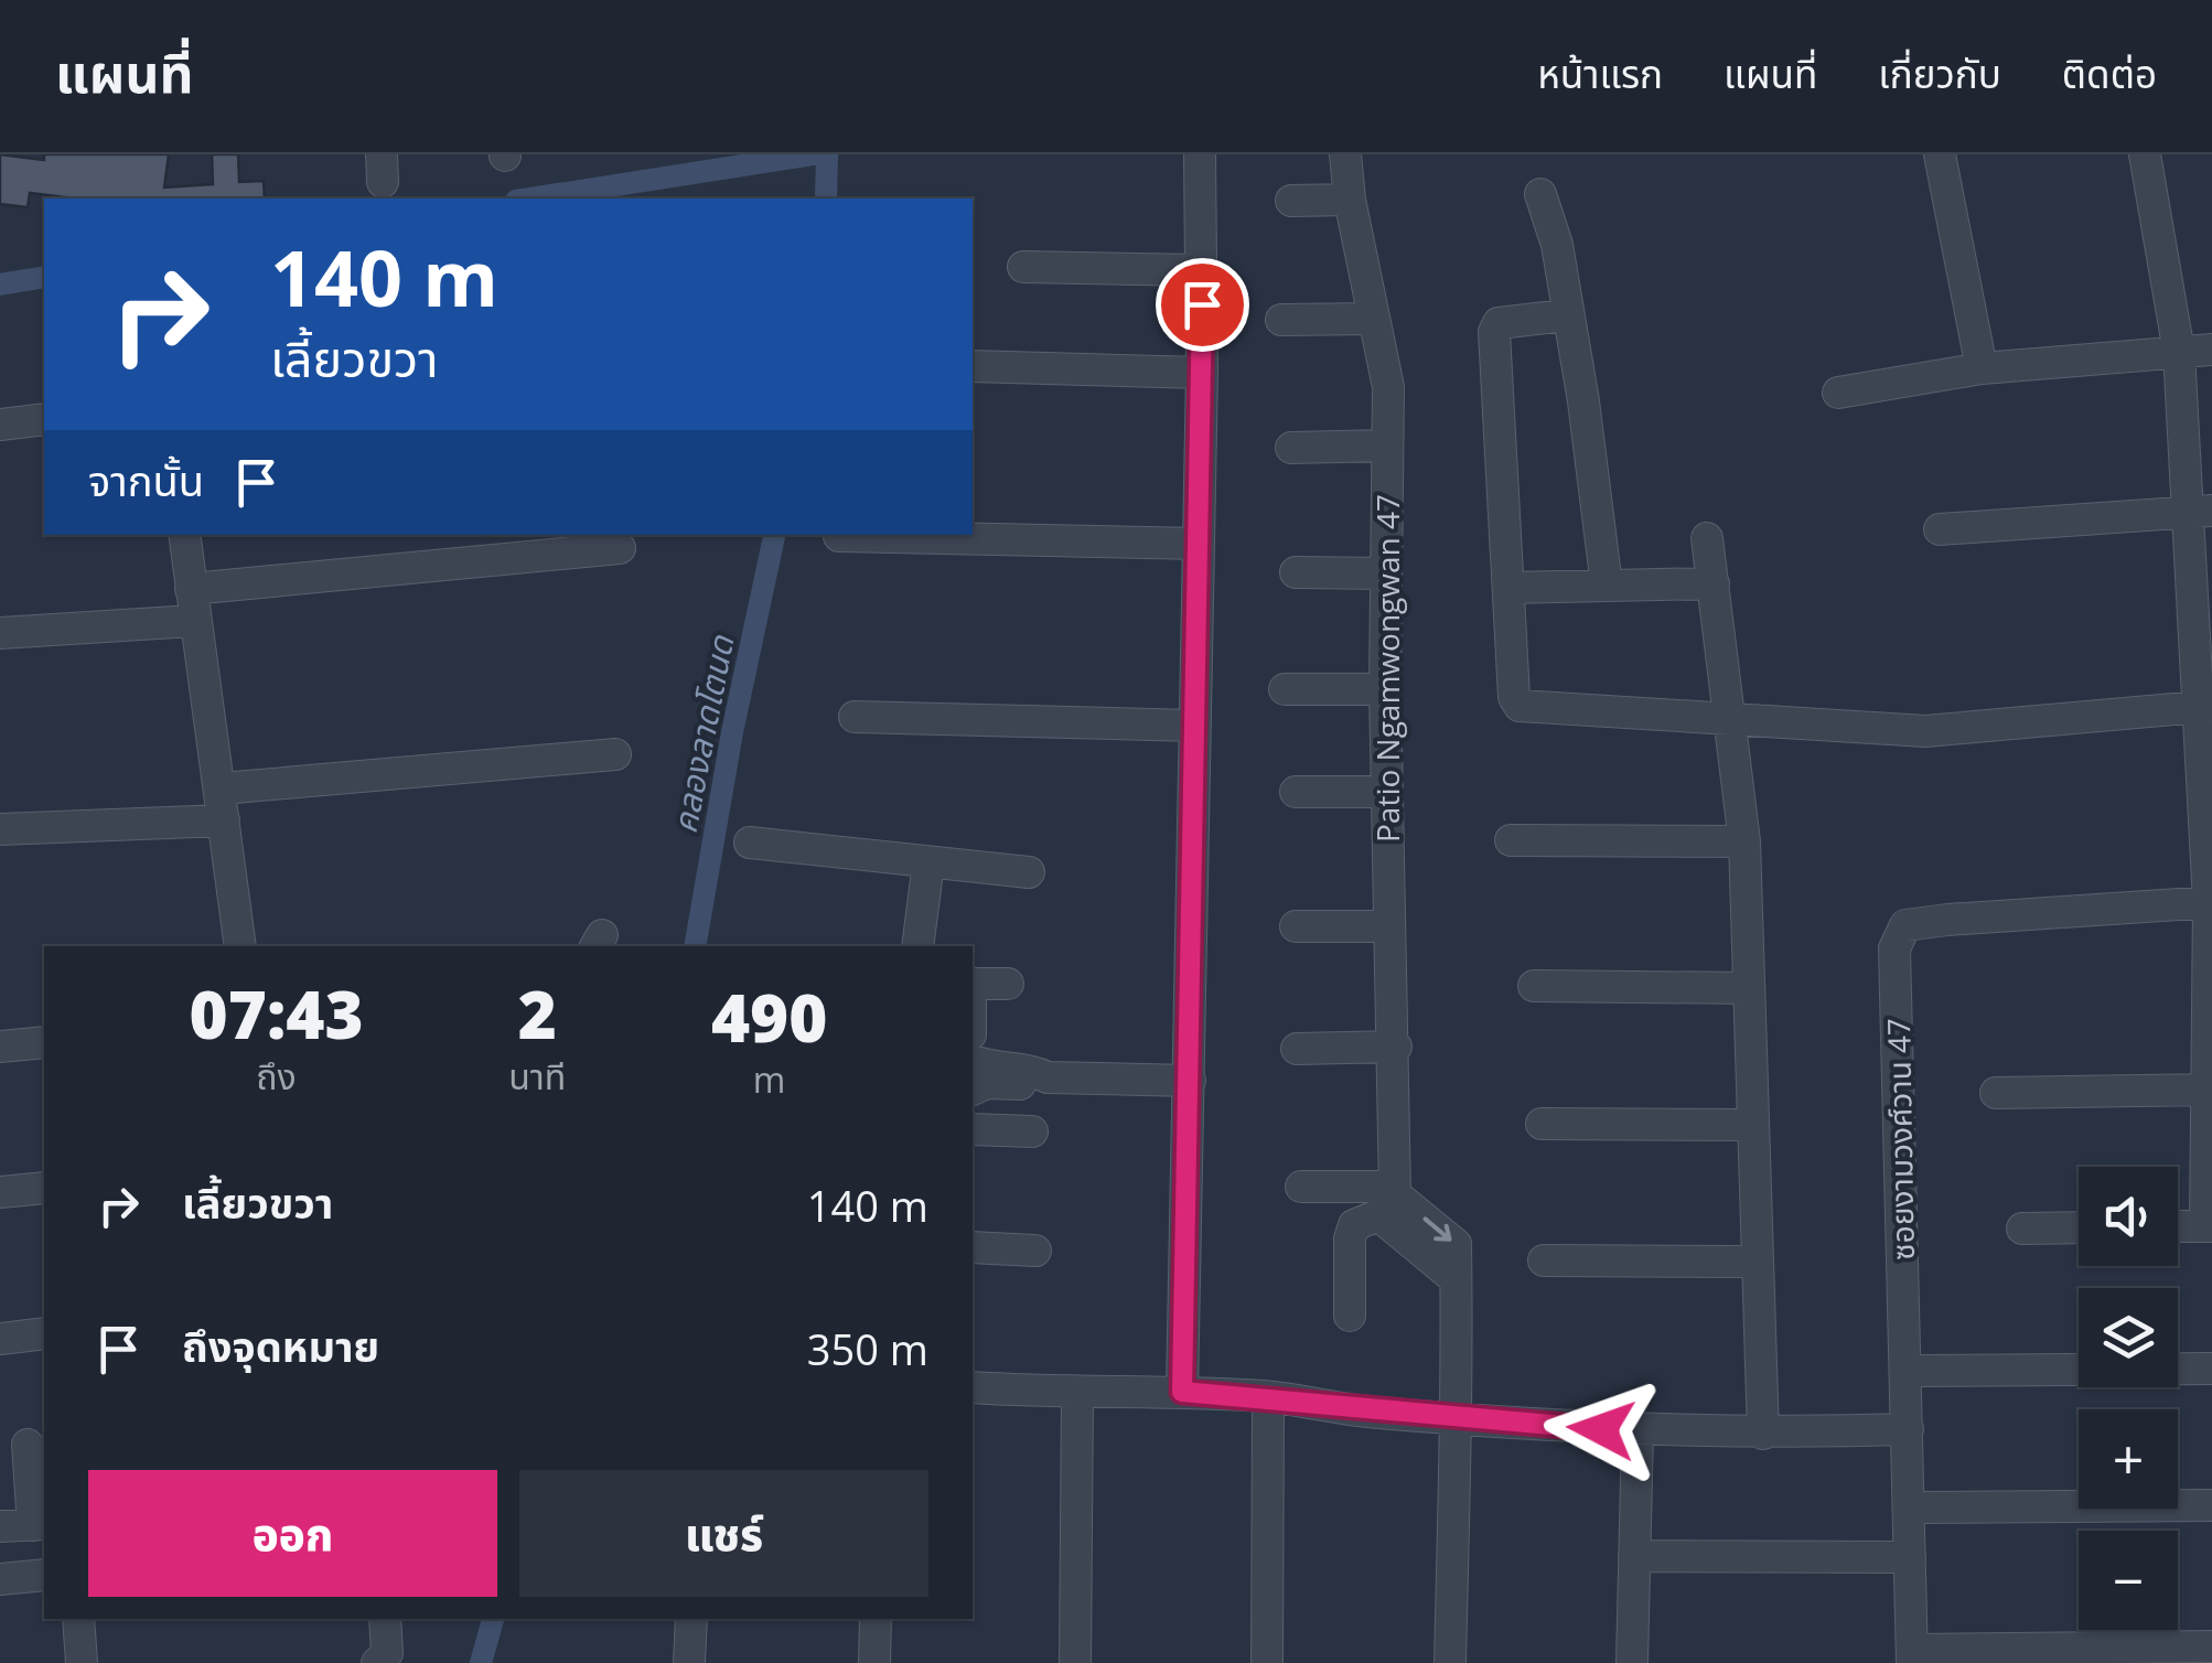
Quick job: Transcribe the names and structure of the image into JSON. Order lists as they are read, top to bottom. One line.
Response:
{"streets":{"street":["Patio Ngamwongwan 47","ซอยงามวงศ์วาน 47"]},"water":["คลองลาดโตนด"],"page":{"header":"แผนที่","nav":["หน้าแรก","แผนที่","เกี่ยวกับ","ติดต่อ"],"turn":["140 m","เลี้ยวขวา"],"then":"จากนั้น","eta":["07:43","ถึง","2","นาที","490","m"],"list":[{"name":"เลี้ยวขวา","value":"140 m"},{"name":"ถึงจุดหมาย","value":"350 m"}],"map_buttons":["+","−"],"buttons":["ออก","แชร์"]}}
